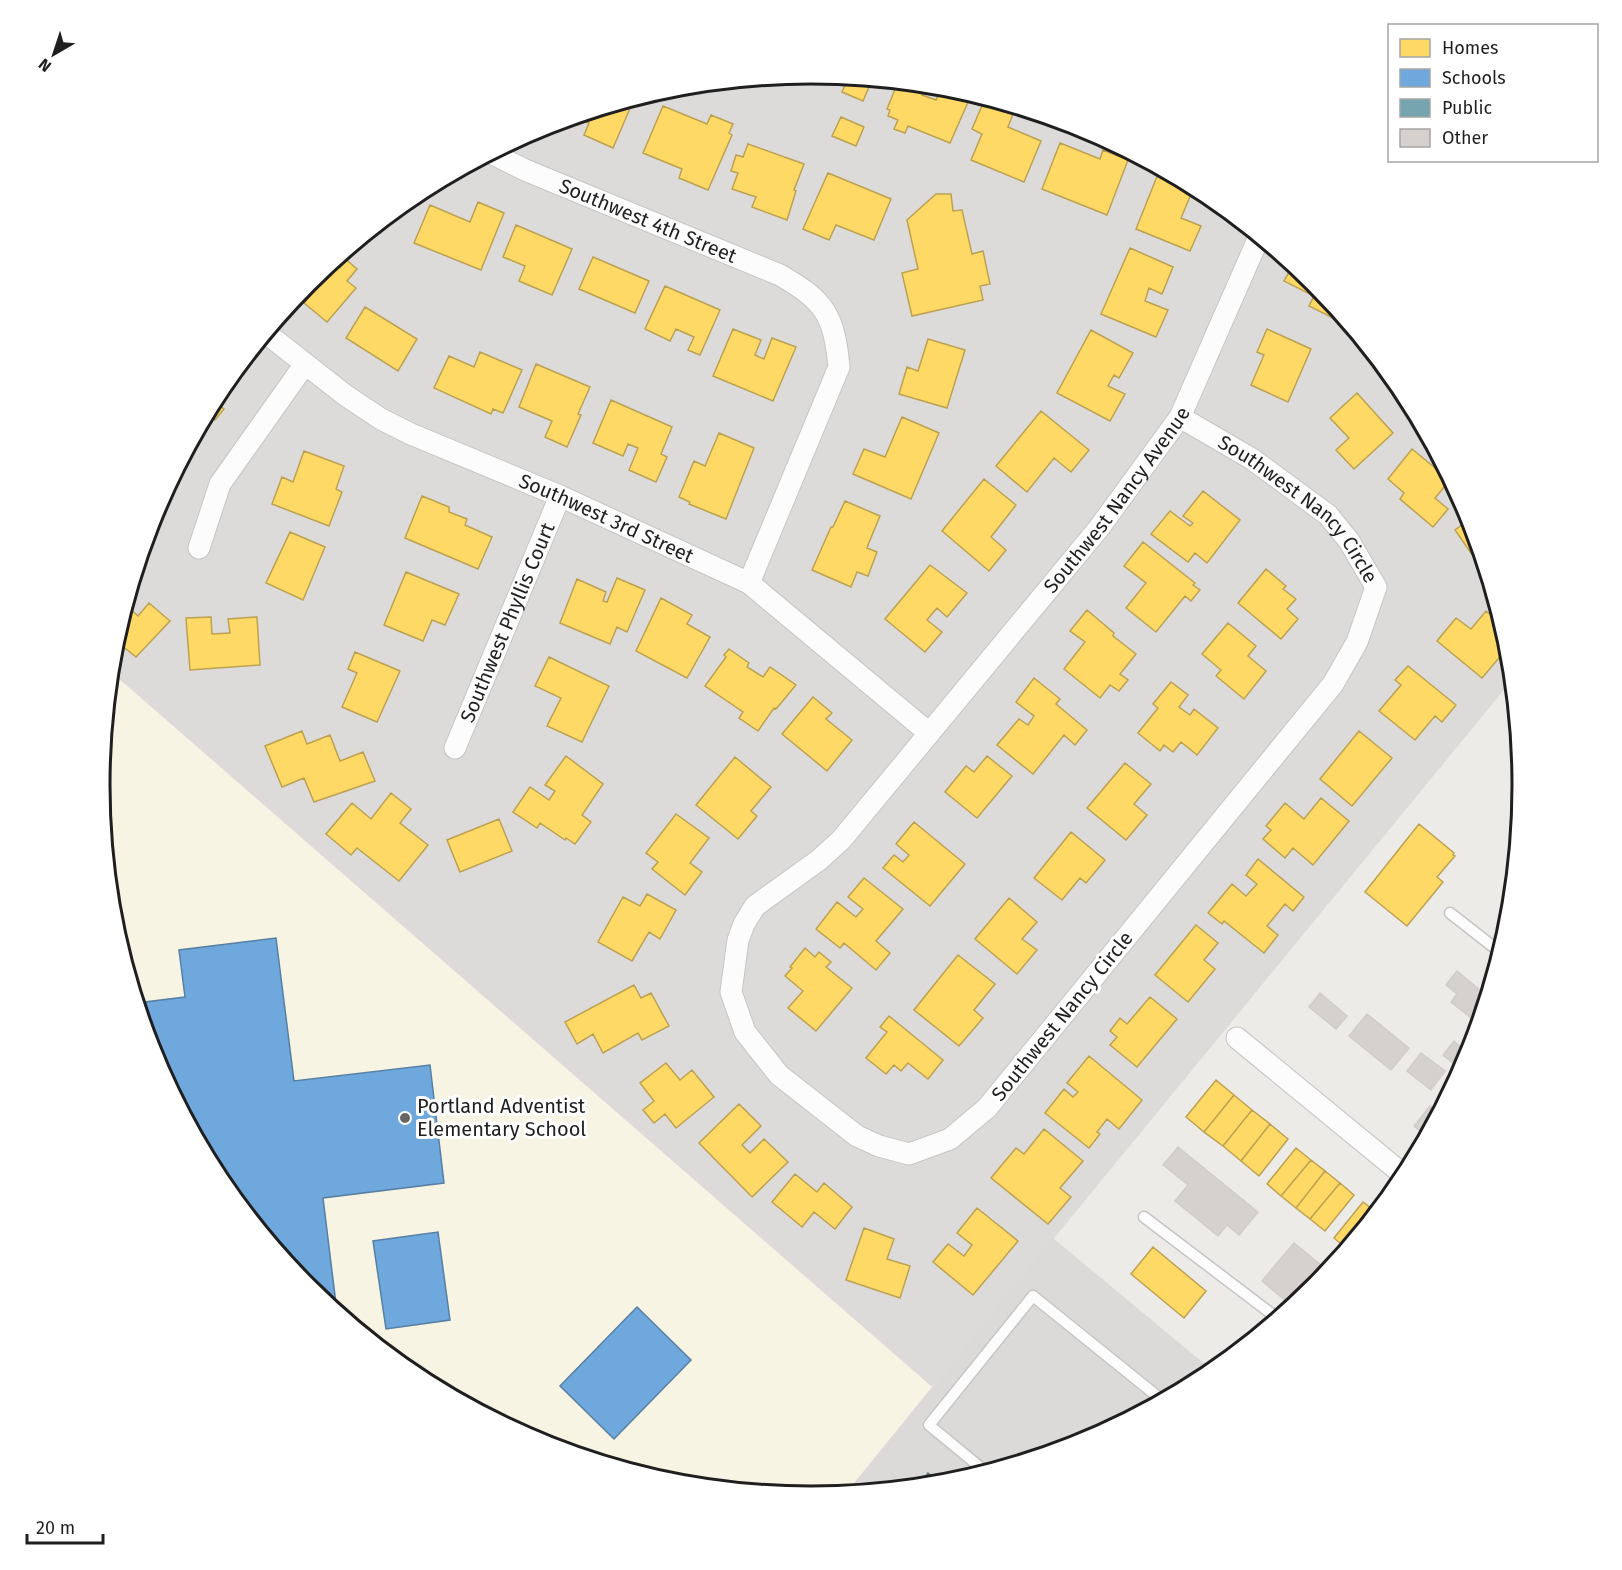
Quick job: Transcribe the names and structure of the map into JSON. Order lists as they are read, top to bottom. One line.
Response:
{"streets":{"street":["Southwest 4th Street","Southwest Nancy Avenue","Southwest Nancy Circle","Southwest 3rd Street","Southwest Phyllis Court"]},"crossings":[["Southwest 4th Street","Southwest 3rd Street"],["Southwest Nancy Avenue","Southwest Nancy Circle"],["Southwest Nancy Avenue","Southwest 3rd Street"],["Southwest Nancy Circle","Southwest 3rd Street"],["Southwest 3rd Street","Southwest Phyllis Court"]],"places":["Portland Adventist Elementary School"],"legend":["Homes","Schools","Public","Other"],"scale_bar":"20 m","north":"bottom left"}
